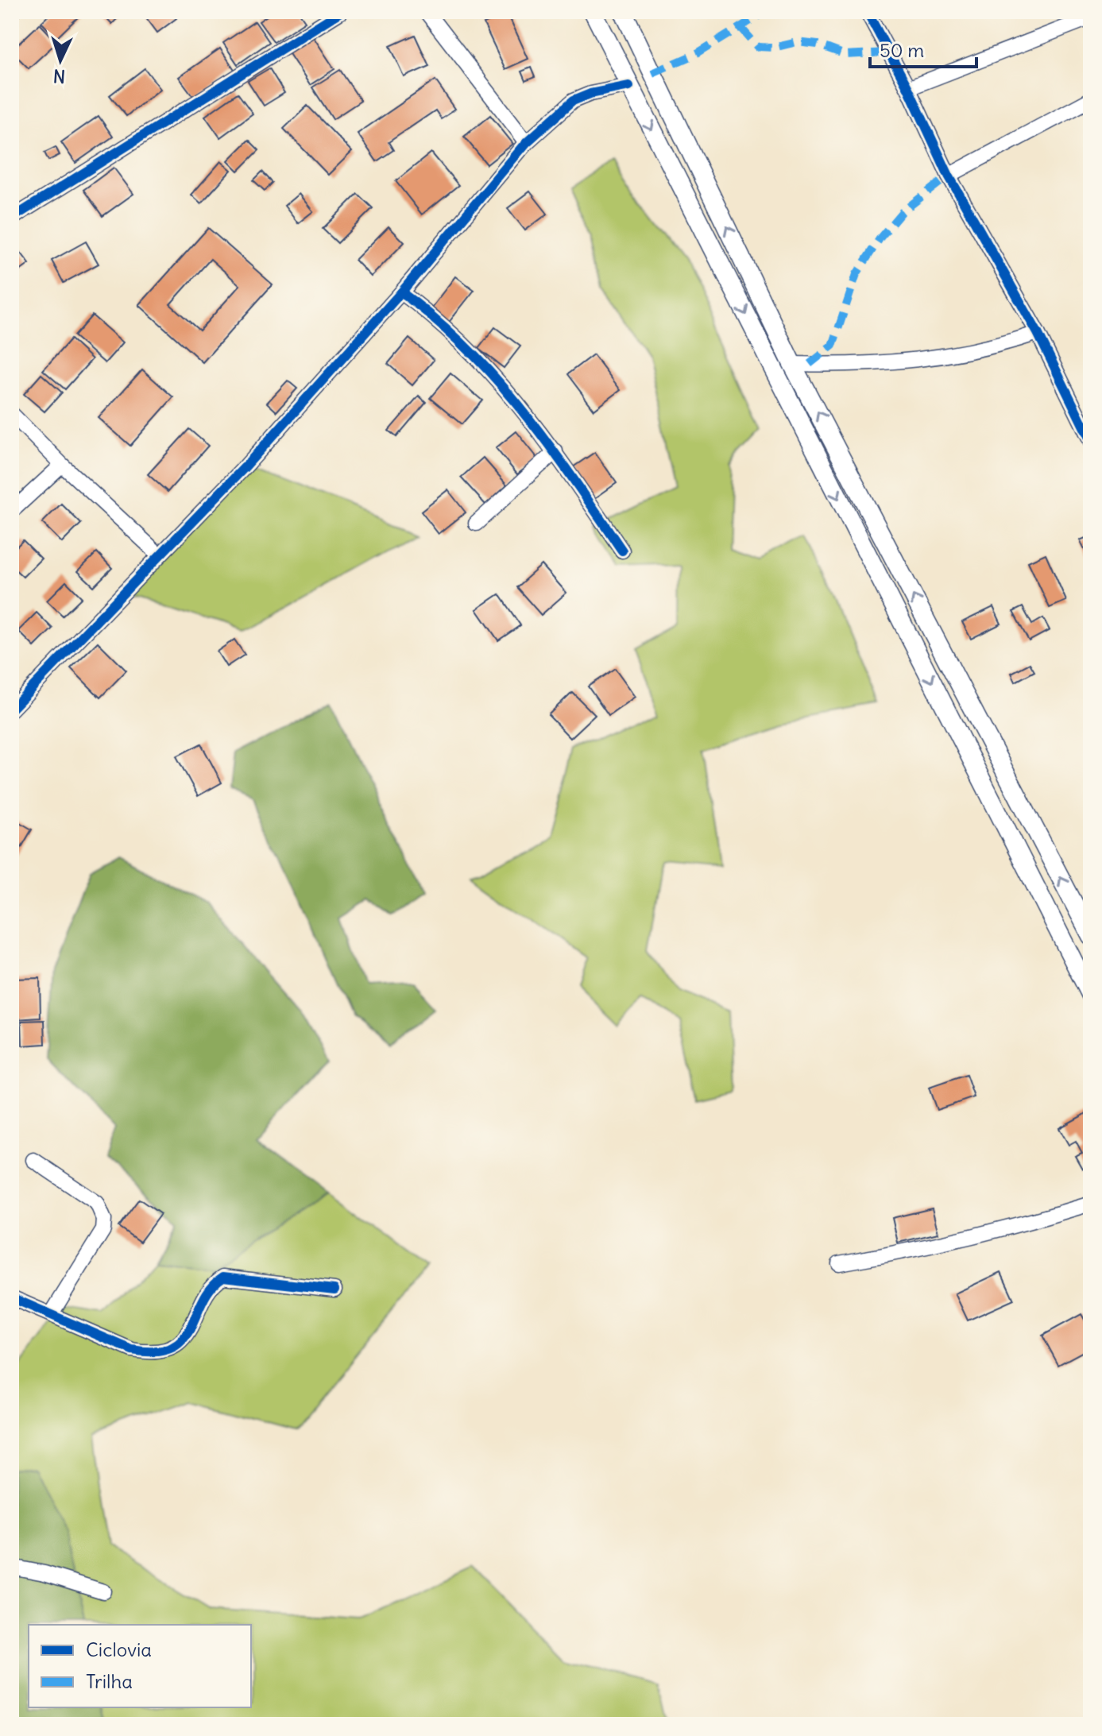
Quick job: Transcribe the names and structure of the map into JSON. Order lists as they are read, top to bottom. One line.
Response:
{"legend":["Ciclovia","Trilha"],"scale_bar":"50 m","north":"bottom"}
